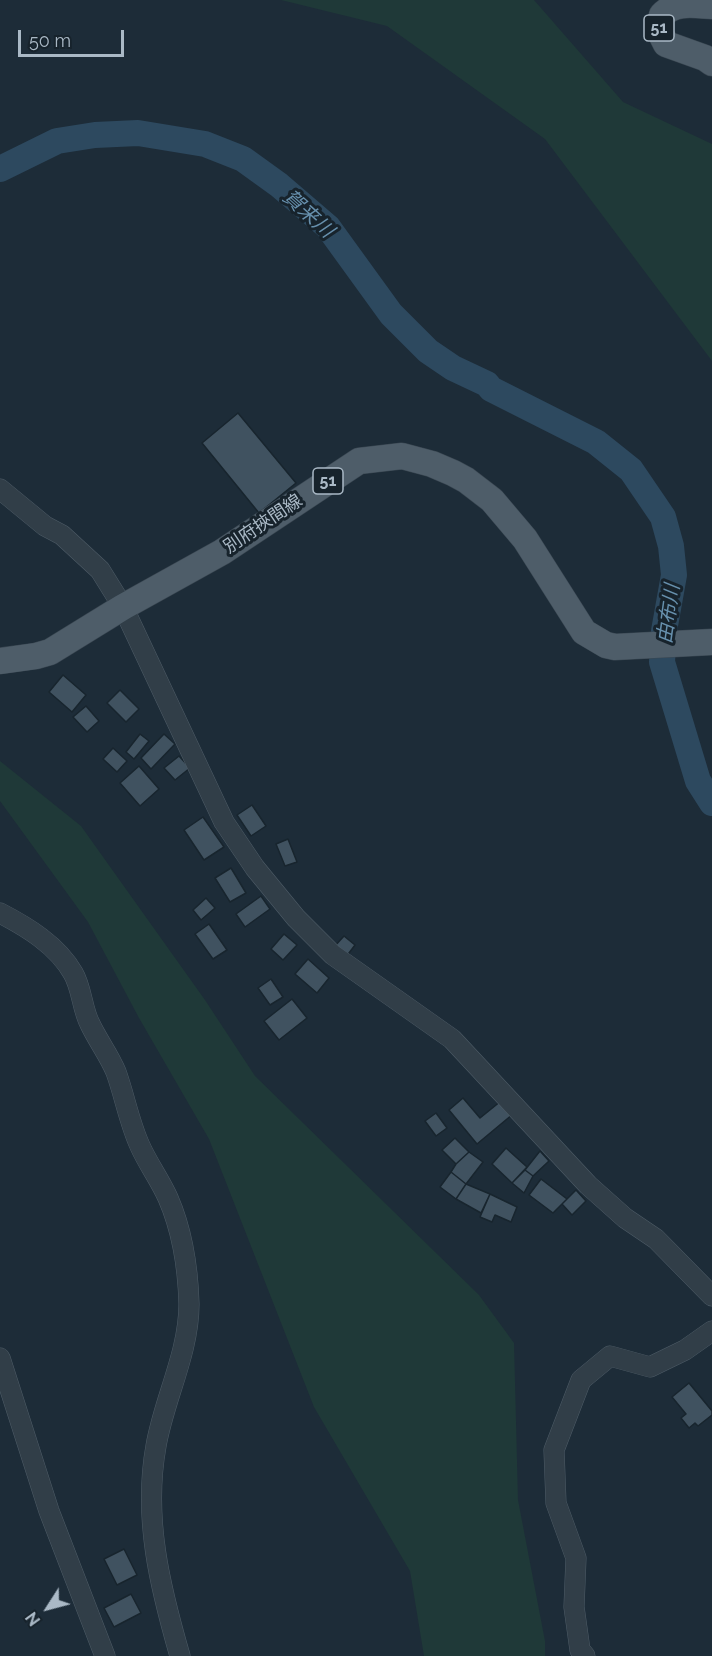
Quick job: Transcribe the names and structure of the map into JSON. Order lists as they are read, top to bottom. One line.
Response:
{"streets":{"main road":["51","別府挾間線"]},"water":["賀来川","由布川"],"scale_bar":"50 m","north":"bottom left"}
